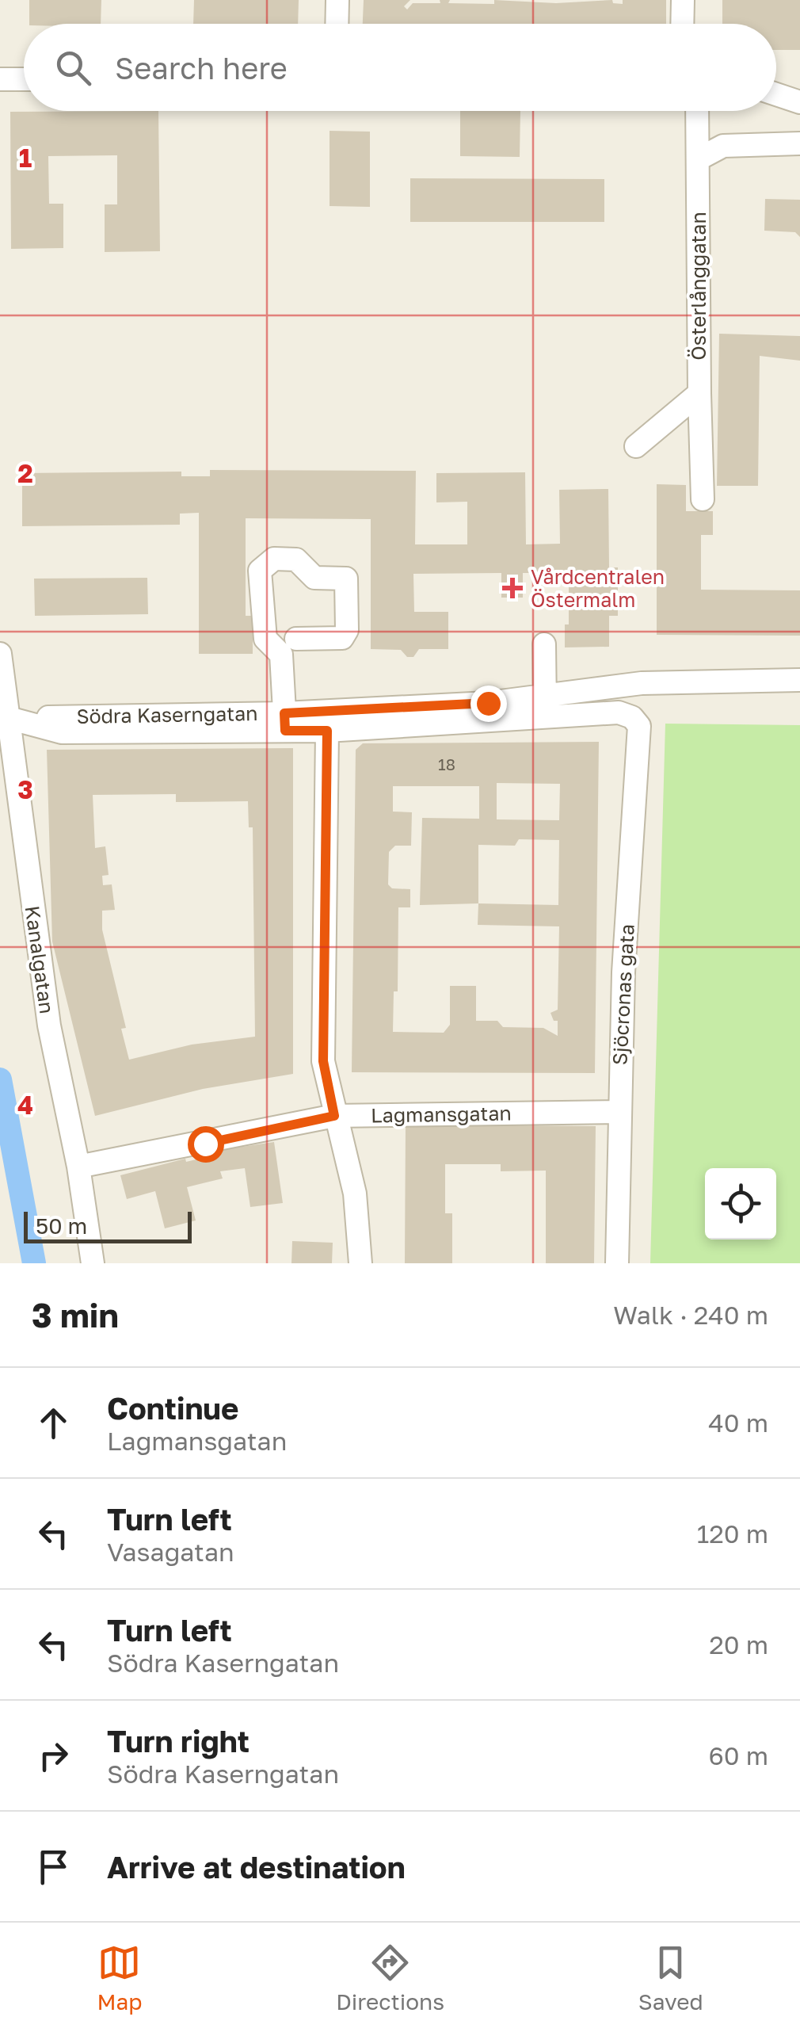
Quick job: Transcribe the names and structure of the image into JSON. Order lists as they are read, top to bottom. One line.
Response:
{"streets":{"street":["Österlånggatan","Södra Kaserngatan","Kanalgatan","Sjöcronas gata","Lagmansgatan"]},"crossings":[["Södra Kaserngatan","Kanalgatan"],["Södra Kaserngatan","Sjöcronas gata"],["Kanalgatan","Lagmansgatan"],["Sjöcronas gata","Lagmansgatan"]],"places":{"health":["Vårdcentralen Östermalm"]},"house_numbers":["18"],"scale_bar":"50 m","page":{"search":"Search here","scale":"50 m","heading":["3 min","Walk · 240 m"],"list":[["Continue","Lagmansgatan","40 m"],["Turn left","Vasagatan","120 m"],["Turn left","Södra Kaserngatan","20 m"],["Turn right","Södra Kaserngatan","60 m"],"Arrive at destination"],"nav":["Map","Directions","Saved"]},"grid":{"rows":["1","2","3","4"]}}
